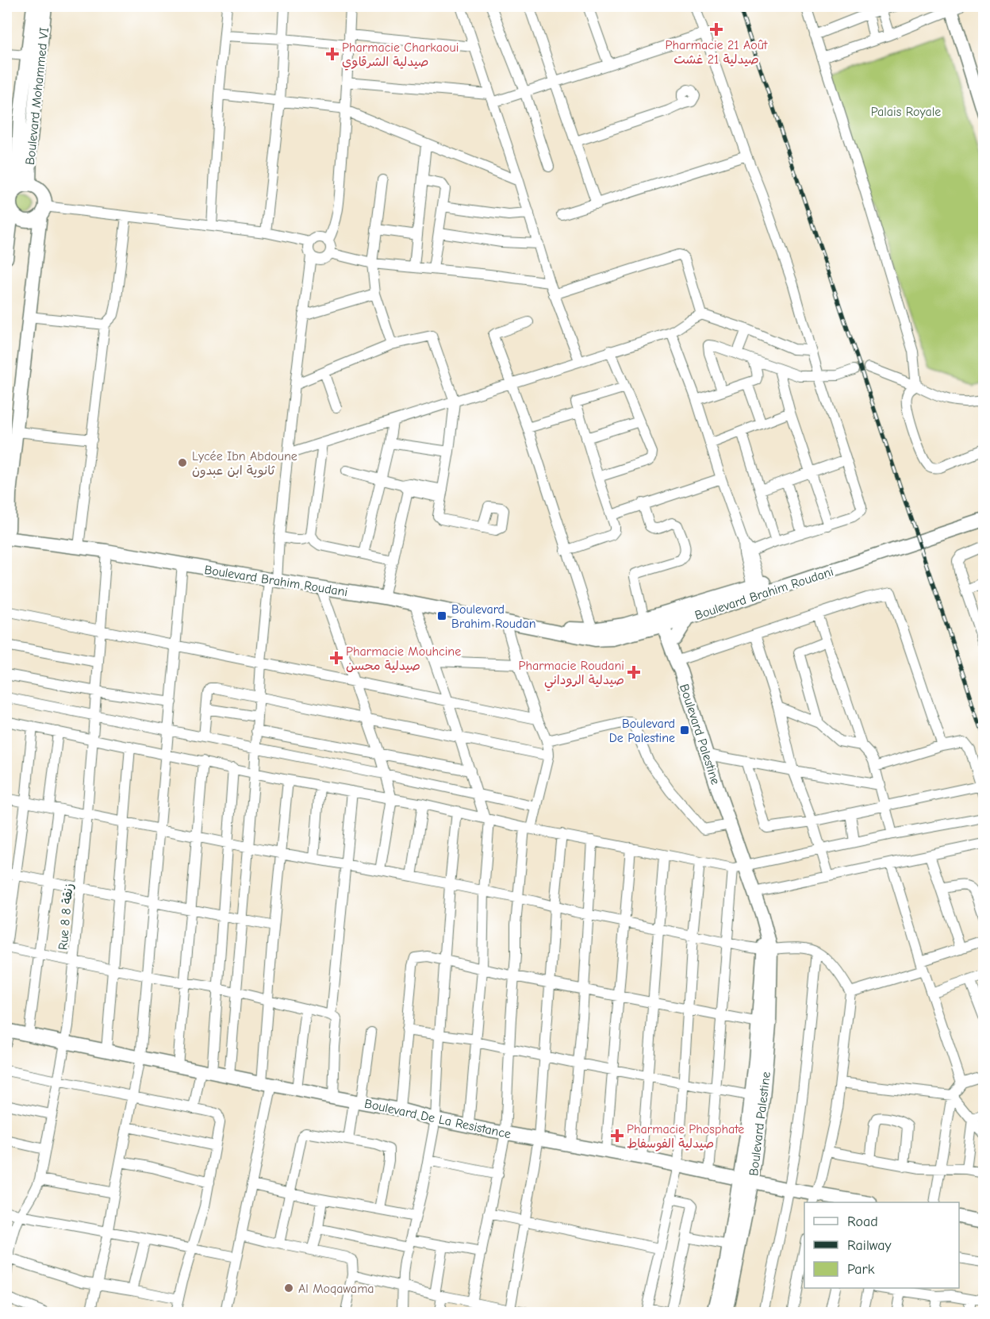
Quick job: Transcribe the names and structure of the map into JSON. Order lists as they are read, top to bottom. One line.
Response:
{"streets":{"main road":["Boulevard Mohammed VI","Boulevard Brahim Roudani","Boulevard Palestine","Boulevard De La Resistance"],"street":["Rue 8 8 زنقة"]},"crossings":[["Boulevard Brahim Roudani","Boulevard Palestine"],["Boulevard Brahim Roudani","Rue 8 8 زنقة"],["Boulevard Palestine","Boulevard De La Resistance"],["Rue 8 8 زنقة","Boulevard De La Resistance"]],"parks":["Palais Royale"],"places":{"health":["Pharmacie 21 Août صيدلية 21 غشت","Pharmacie Charkaoui صيدلية الشرقاوي","Pharmacie Mouhcine صيدلية محسن","Pharmacie Roudani صيدلية الروداني","Pharmacie Phosphate صيدلية الفوسفاط"],"other":["Lycée Ibn Abdoune ثانوية ابن عبدون","Al Moqawama"],"transit":["Boulevard Brahim Roudan","Boulevard De Palestine"]},"legend":["Road","Railway","Park"]}
